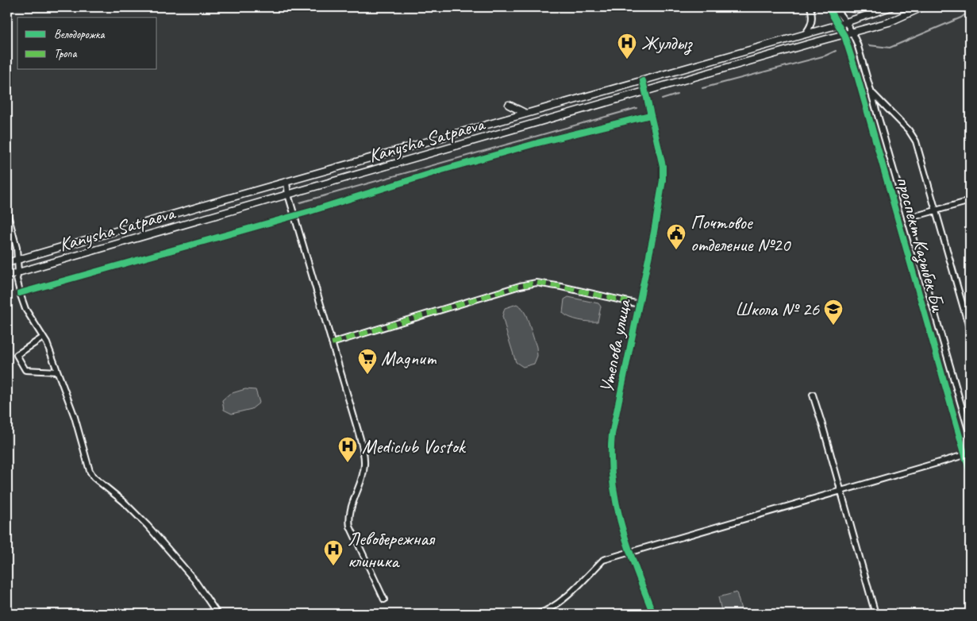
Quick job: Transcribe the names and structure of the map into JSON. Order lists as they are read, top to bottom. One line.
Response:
{"streets":{"main road":["Kanysha Satpaeva"],"street":["проспект Казыбек Би","Утепова улица"]},"crossings":[["Kanysha Satpaeva","проспект Казыбек Би"],["Kanysha Satpaeva","Утепова улица"]],"places":{"hospital":["Жулдыз","Mediclub Vostok","Левобережная клиника"],"public building":["Почтовое отделение №20"],"school or university":["Школа № 26"],"supermarket":["Magnum"]},"legend":["Велодорожка","Тропа"]}
